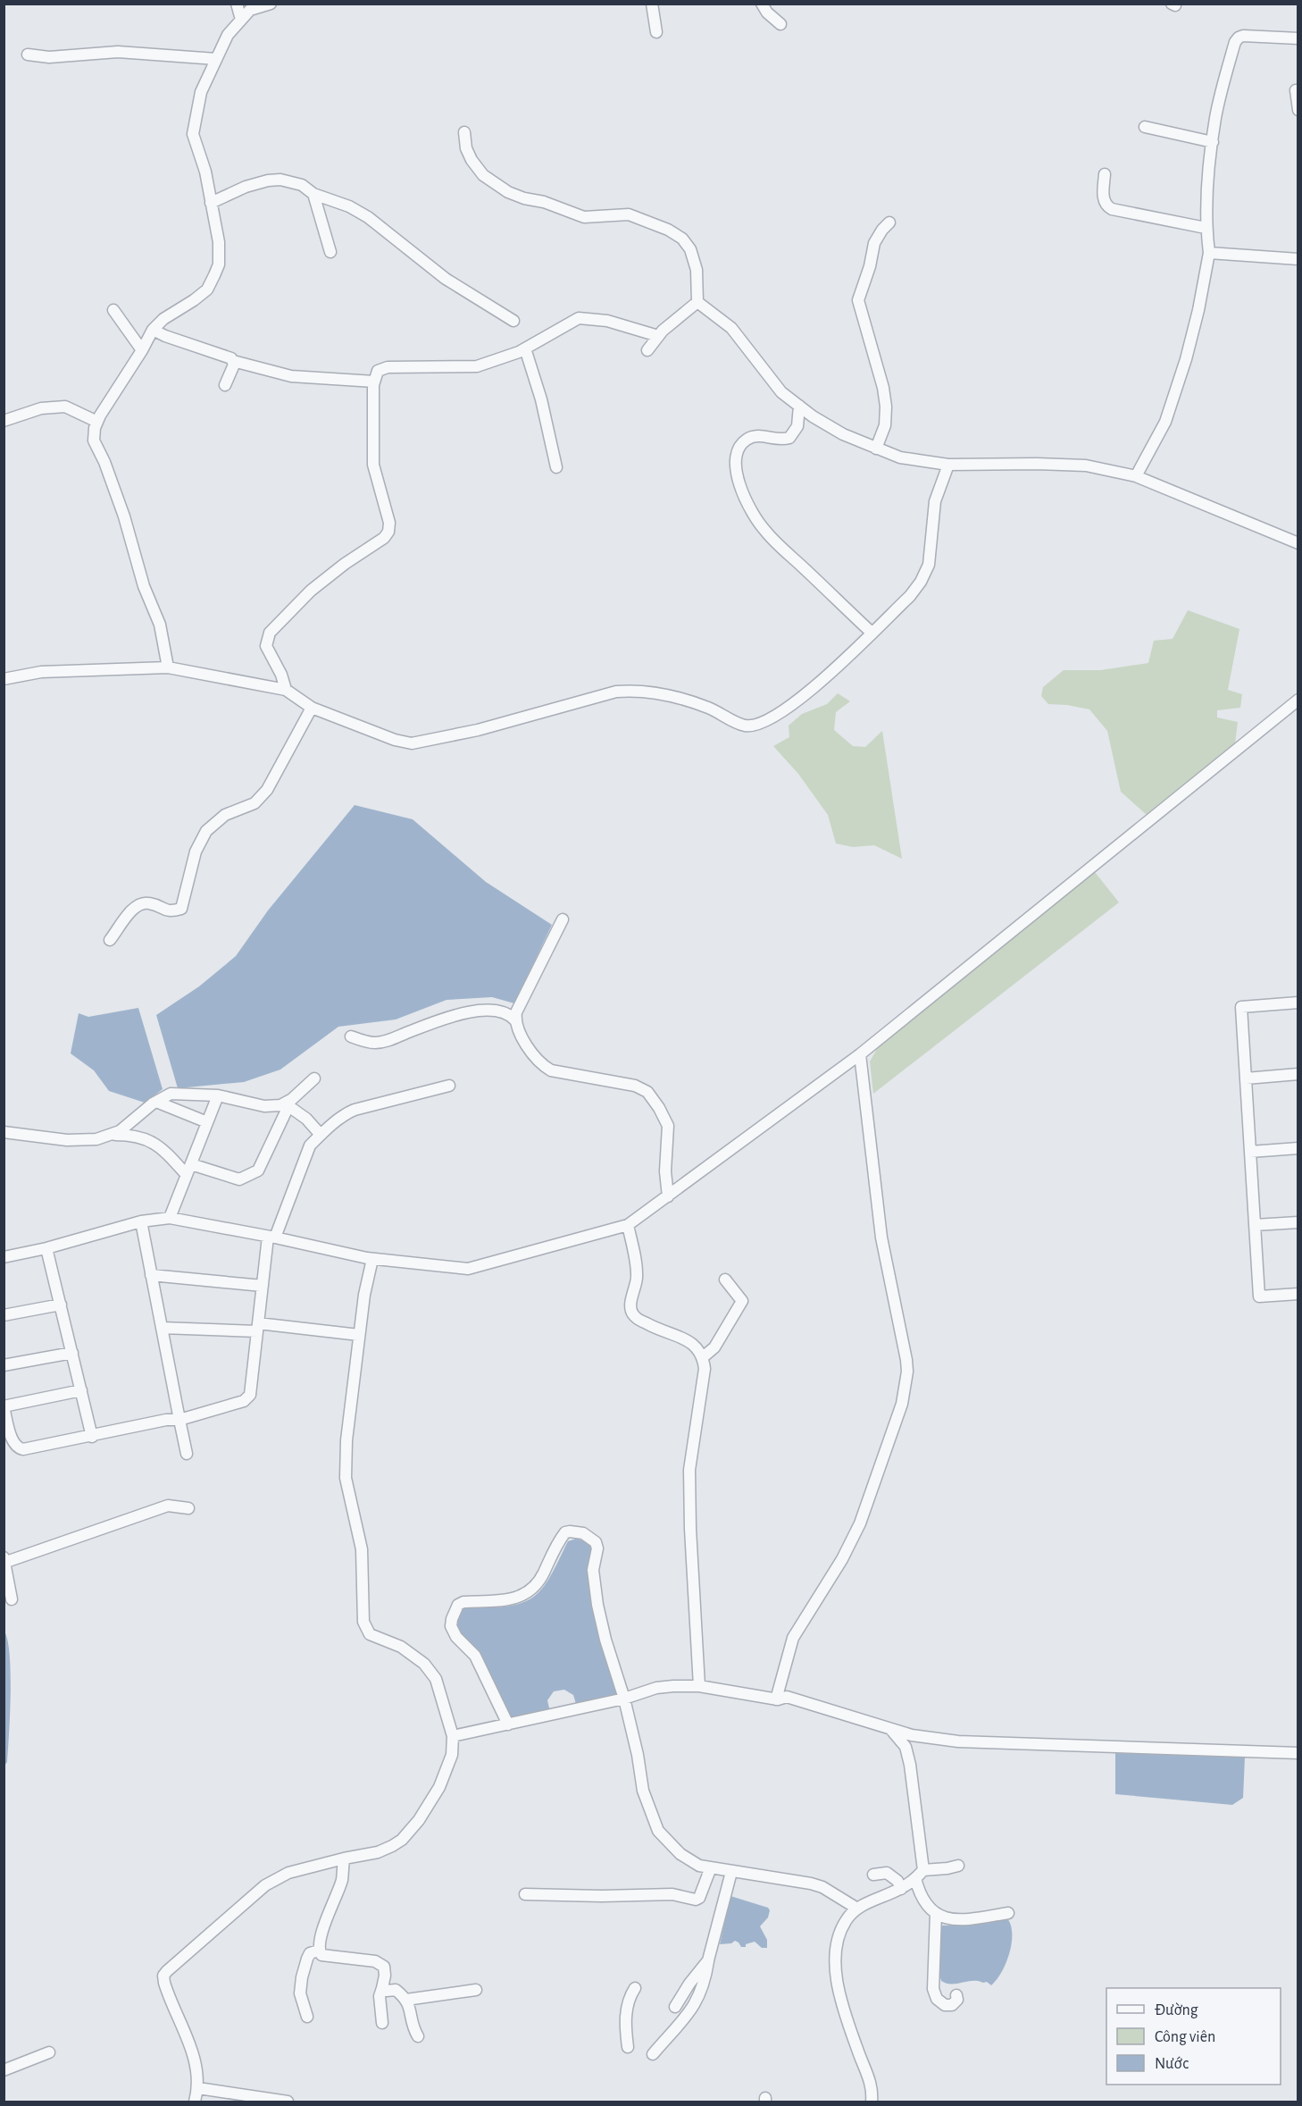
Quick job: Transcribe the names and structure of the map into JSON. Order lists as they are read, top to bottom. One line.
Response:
{"legend":["Đường","Công viên","Nước"]}
